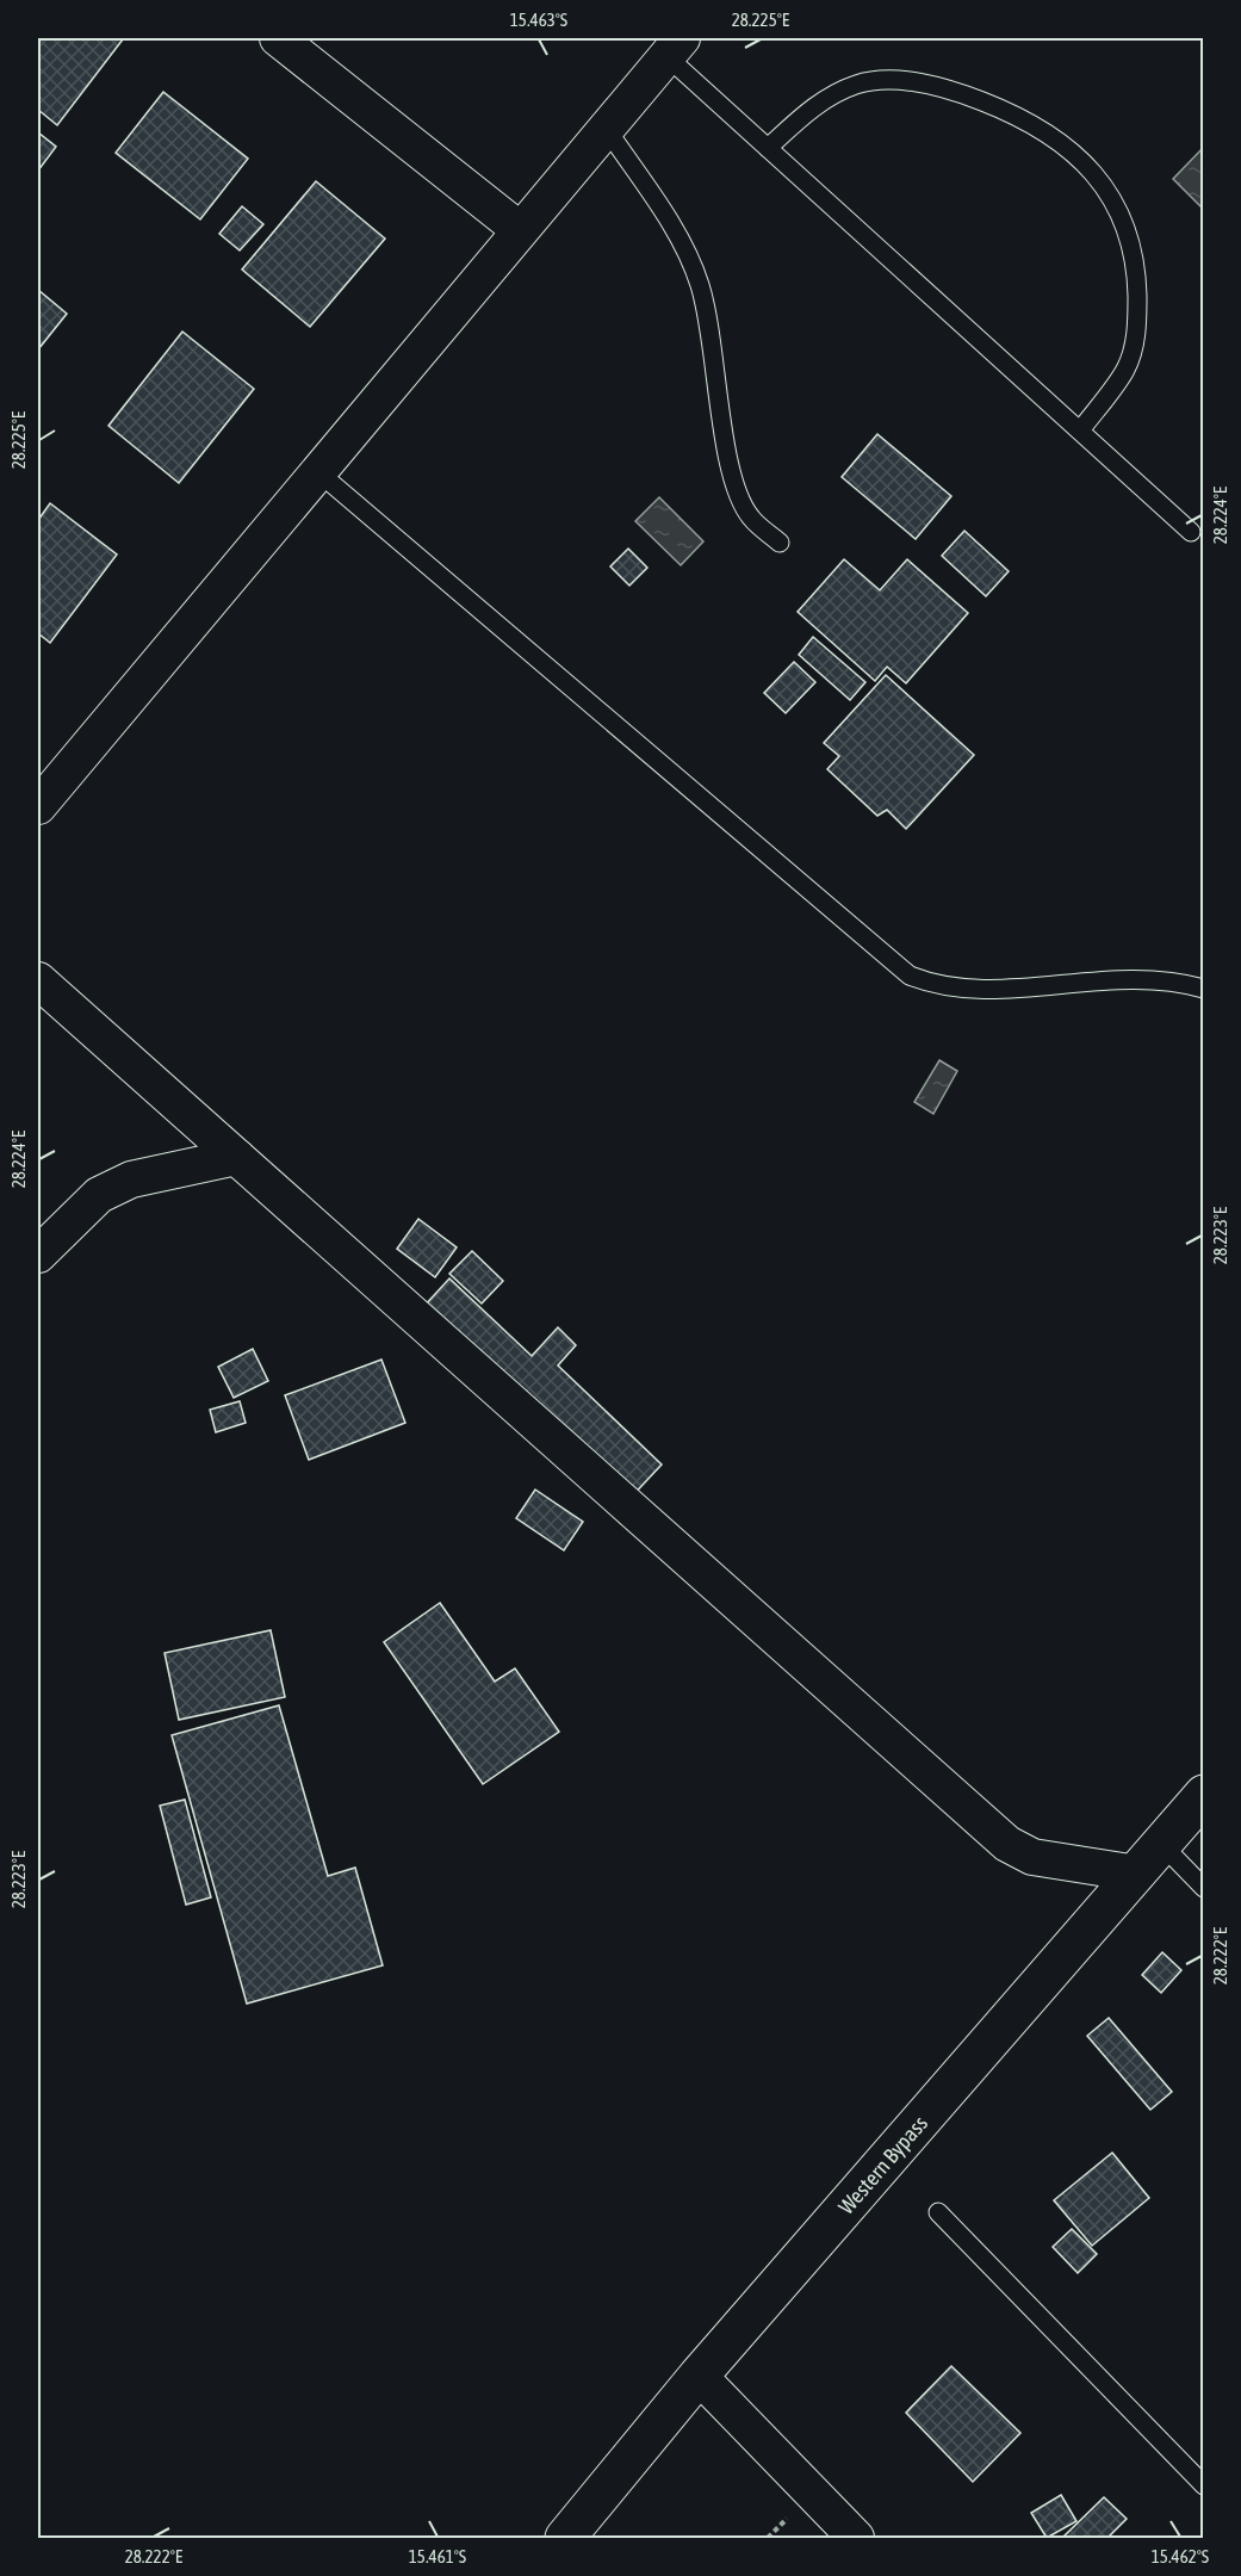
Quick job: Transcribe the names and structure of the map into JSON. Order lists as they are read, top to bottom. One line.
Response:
{"streets":{"main road":["Western Bypass"]},"coordinates":["15.463°S","28.225°E","28.224°E","28.223°E","28.222°E","15.461°S","15.462°S"]}
